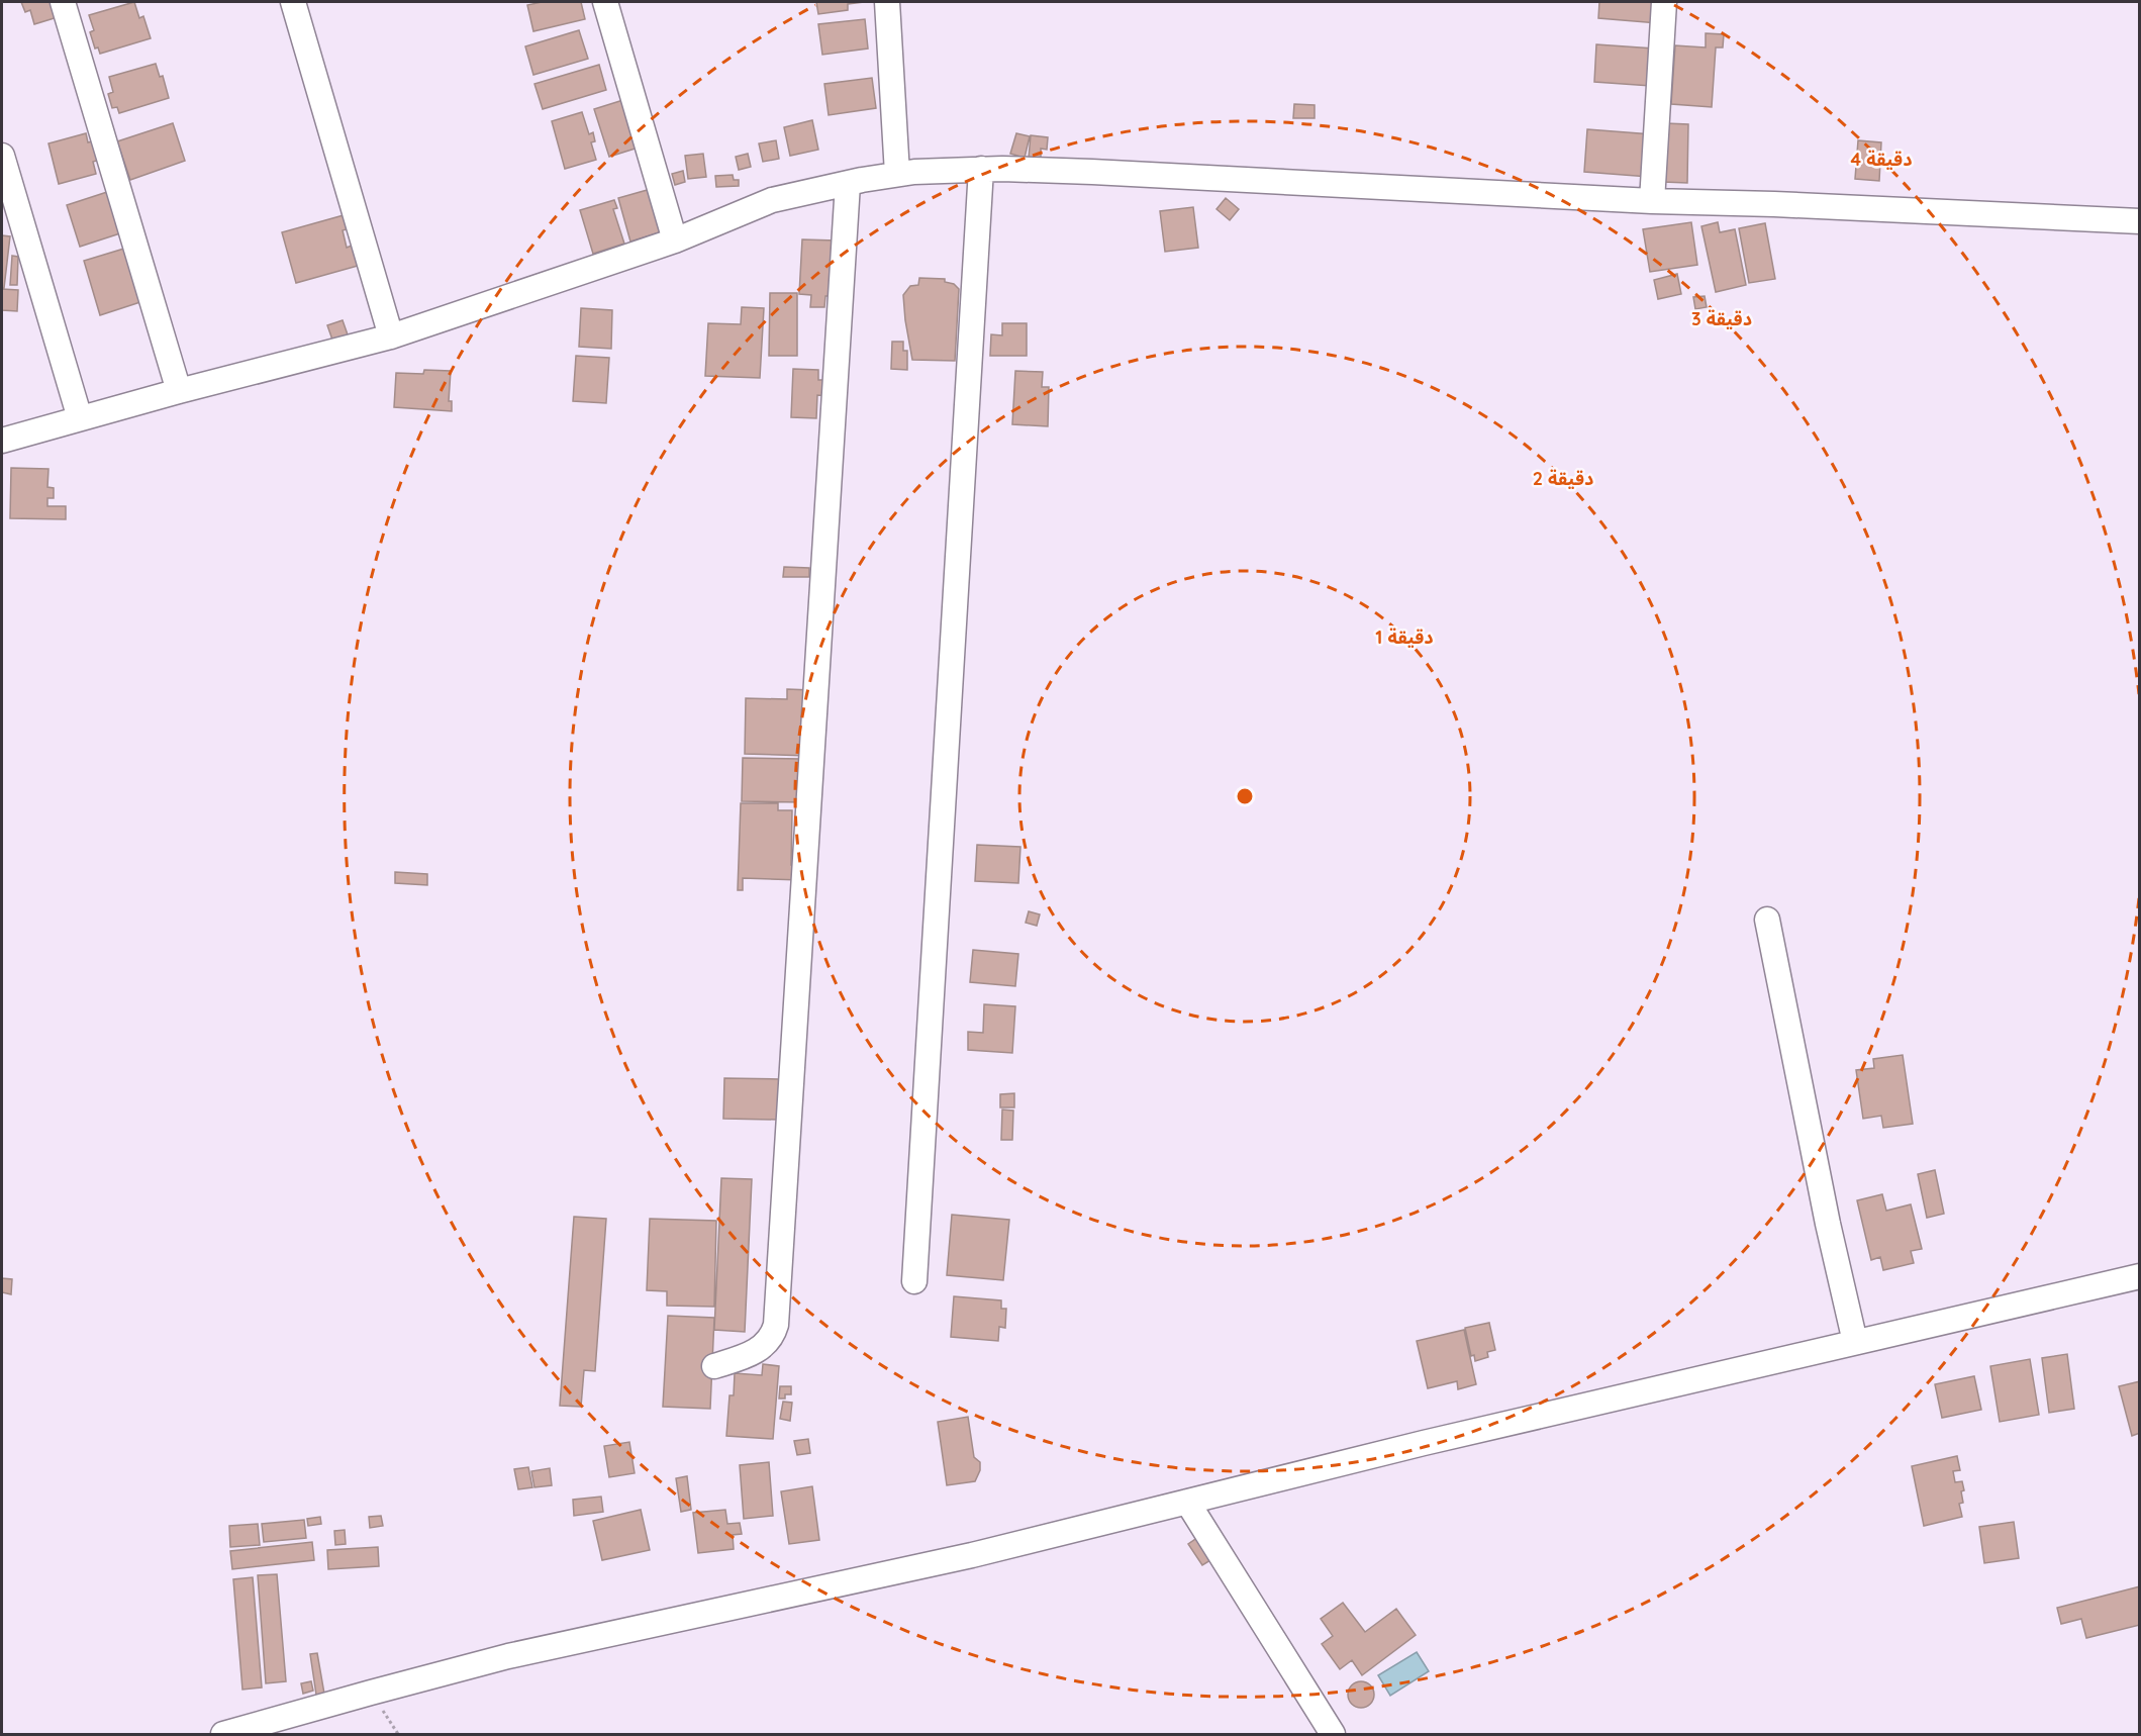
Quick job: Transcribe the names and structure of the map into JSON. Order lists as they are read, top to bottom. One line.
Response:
{"rings":["4 دقيقة","3 دقيقة","2 دقيقة","1 دقيقة"]}
